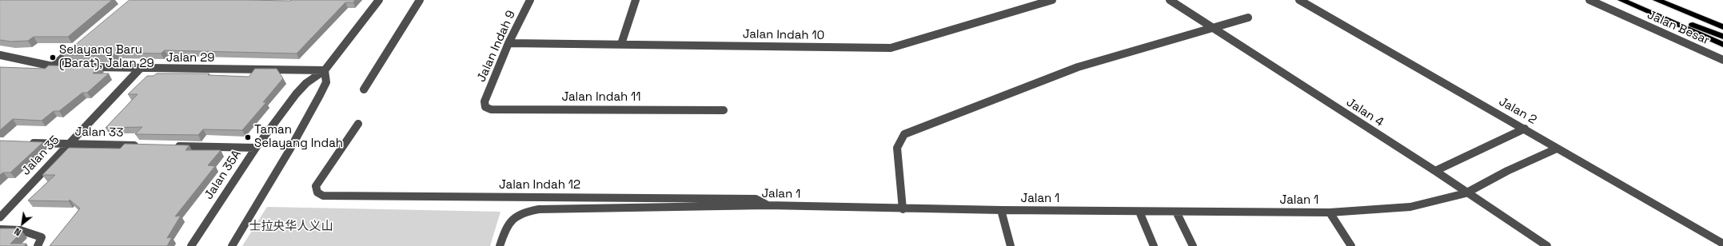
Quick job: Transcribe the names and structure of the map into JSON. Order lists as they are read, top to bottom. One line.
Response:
{"streets":{"street":["Jalan Besar","Jalan Indah 10","Jalan Indah 9","Jalan 29","Jalan Indah 11","Jalan 2","Jalan 4","Jalan 33","Jalan 35","Jalan 35A","Jalan Indah 12","Jalan 1"]},"crossings":[["Jalan Indah 10","Jalan Indah 9"],["Jalan Indah 9","Jalan Indah 11"],["Jalan 29","Jalan 35"],["Jalan 29","Jalan 35A"],["Jalan 2","Jalan 1"],["Jalan 4","Jalan 1"],["Jalan 33","Jalan 35"],["Jalan Indah 12","Jalan 1"]],"parks":["士拉央华人义山"],"places":["Selayang Baru (Barat), Jalan 29","Taman Selayang Indah"],"north":"bottom left"}
